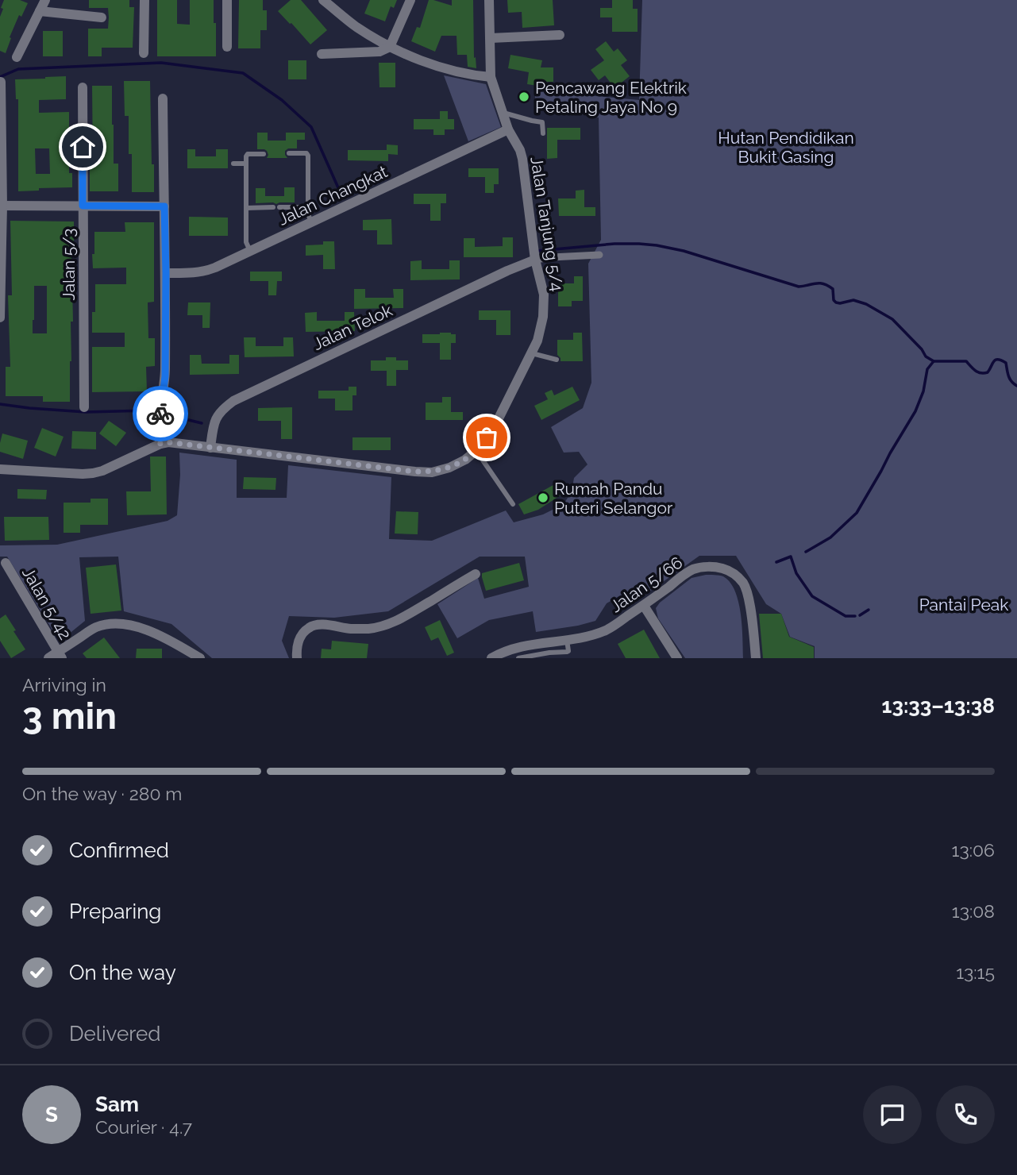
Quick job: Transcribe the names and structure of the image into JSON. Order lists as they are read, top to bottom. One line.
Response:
{"streets":{"street":["Jalan Changkat","Jalan Tanjung 5/4","Jalan 5/3","Jalan Telok","Jalan 5/66","Jalan 5/42"]},"crossings":[["Jalan Changkat","Jalan Tanjung 5/4"],["Jalan Tanjung 5/4","Jalan Telok"]],"parks":["Hutan Pendidikan Bukit Gasing","Pantai Peak"],"places":["Pencawang Elektrik Petaling Jaya No 9","Rumah Pandu Puteri Selangor"],"page":{"heading":["3 min","Arriving in","13:33–13:38"],"panel":["Sam","Courier · 4.7"],"bar":"On the way · 280 m","list":[["Confirmed","13:06"],["Preparing","13:08"],["On the way","13:15"],"Delivered"],"round":"S"}}
